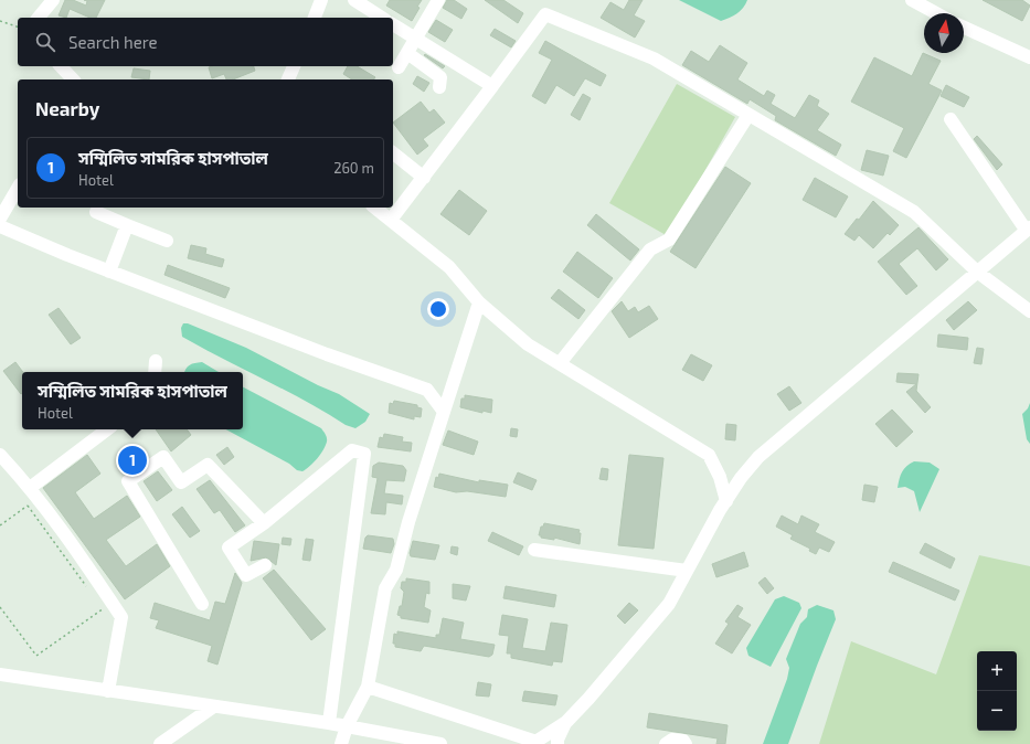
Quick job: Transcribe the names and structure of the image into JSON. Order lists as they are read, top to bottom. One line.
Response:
{"north":"top","page":{"search":"Search here","heading":"Nearby","list":[{"mark":"1","name":"সম্মিলিত সামরিক হাসপাতাল","note":"Hotel","value":"260 m"}],"popup":["সম্মিলিত সামরিক হাসপাতাল","Hotel"],"pins":"1","map_buttons":["+","−"]}}
